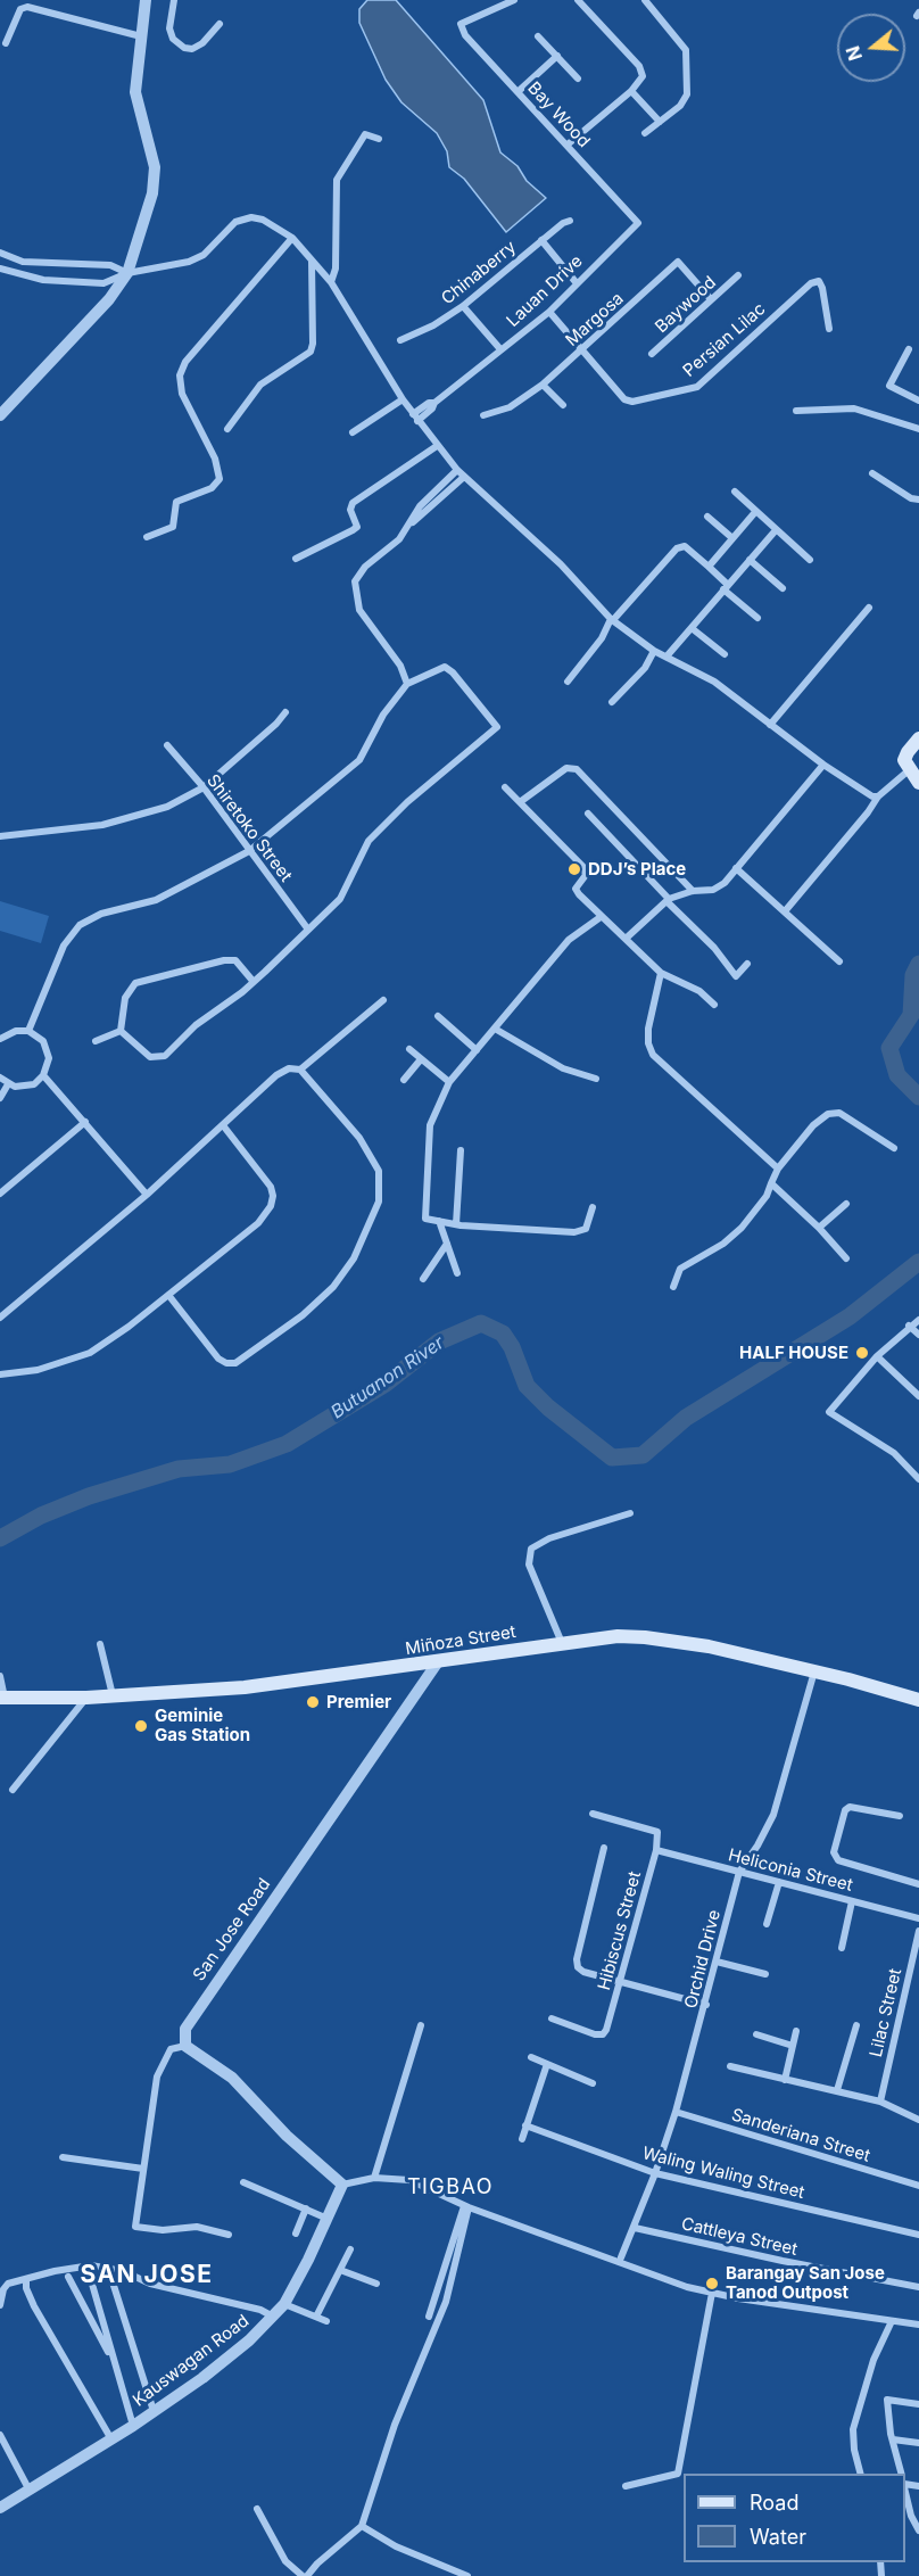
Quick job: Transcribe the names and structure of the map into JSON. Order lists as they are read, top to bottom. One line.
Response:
{"streets":{"main road":["Miñoza Street"],"street":["Bay Wood","Chinaberry","Lauan Drive","Baywood","Margosa","Persian Lilac","Shiretoko Street","Heliconia Street","San Jose Road","Hibiscus Street","Orchid Drive","Lilac Street","Sanderiana Street","Waling Waling Street","Cattleya Street","Kauswagan Road"]},"crossings":[["Bay Wood","Lauan Drive"],["Lauan Drive","Persian Lilac"],["Baywood","Margosa"],["Margosa","Persian Lilac"],["Miñoza Street","San Jose Road"],["Miñoza Street","Orchid Drive"],["Heliconia Street","Hibiscus Street"],["Heliconia Street","Orchid Drive"],["Orchid Drive","Sanderiana Street"],["Orchid Drive","Waling Waling Street"],["Orchid Drive","Cattleya Street"]],"districts":["TIGBAO","SAN JOSE"],"water":["Butuanon River"],"places":["DDJ’s Place","HALF HOUSE","Premier","Geminie Gas Station","Barangay San Jose Tanod Outpost"],"legend":["Road","Water"],"north":"left"}
